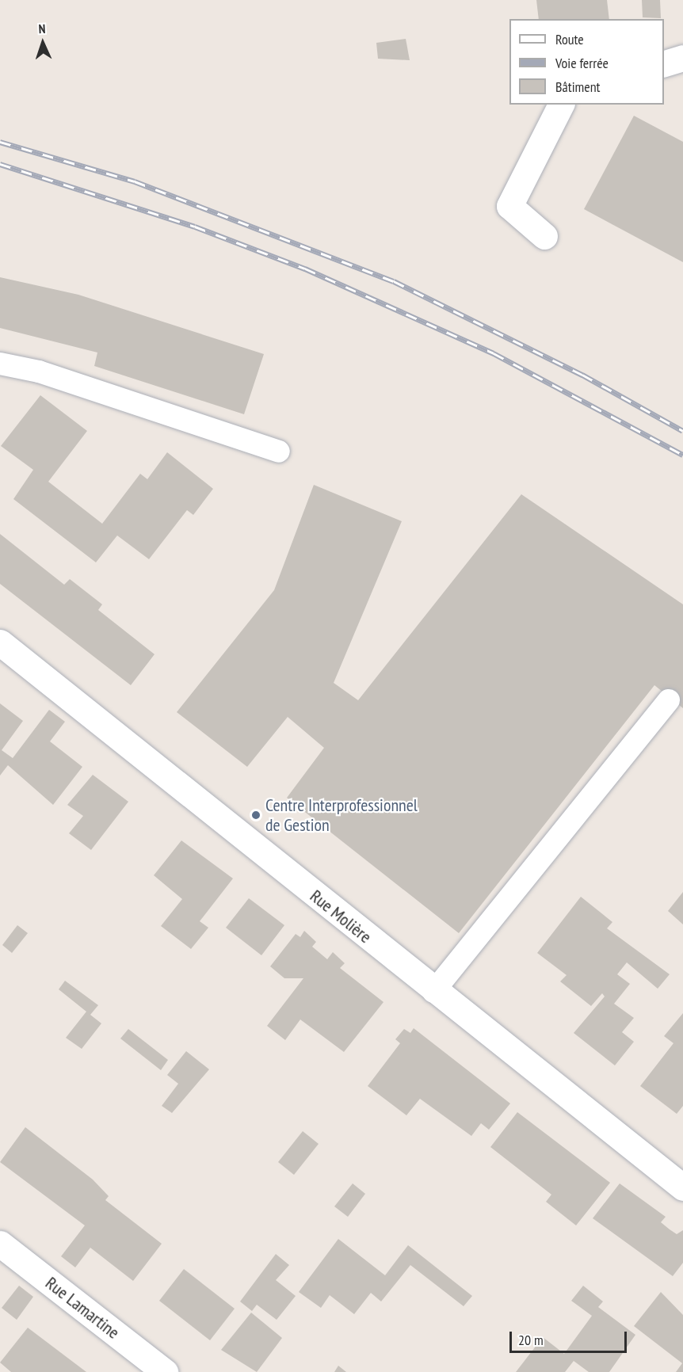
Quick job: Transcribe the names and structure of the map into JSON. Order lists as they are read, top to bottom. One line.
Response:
{"streets":{"street":["Rue Molière","Rue Lamartine"]},"places":["Centre Interprofessionnel de Gestion"],"legend":["Route","Voie ferrée","Bâtiment"],"scale_bar":"20 m","north":"top"}
